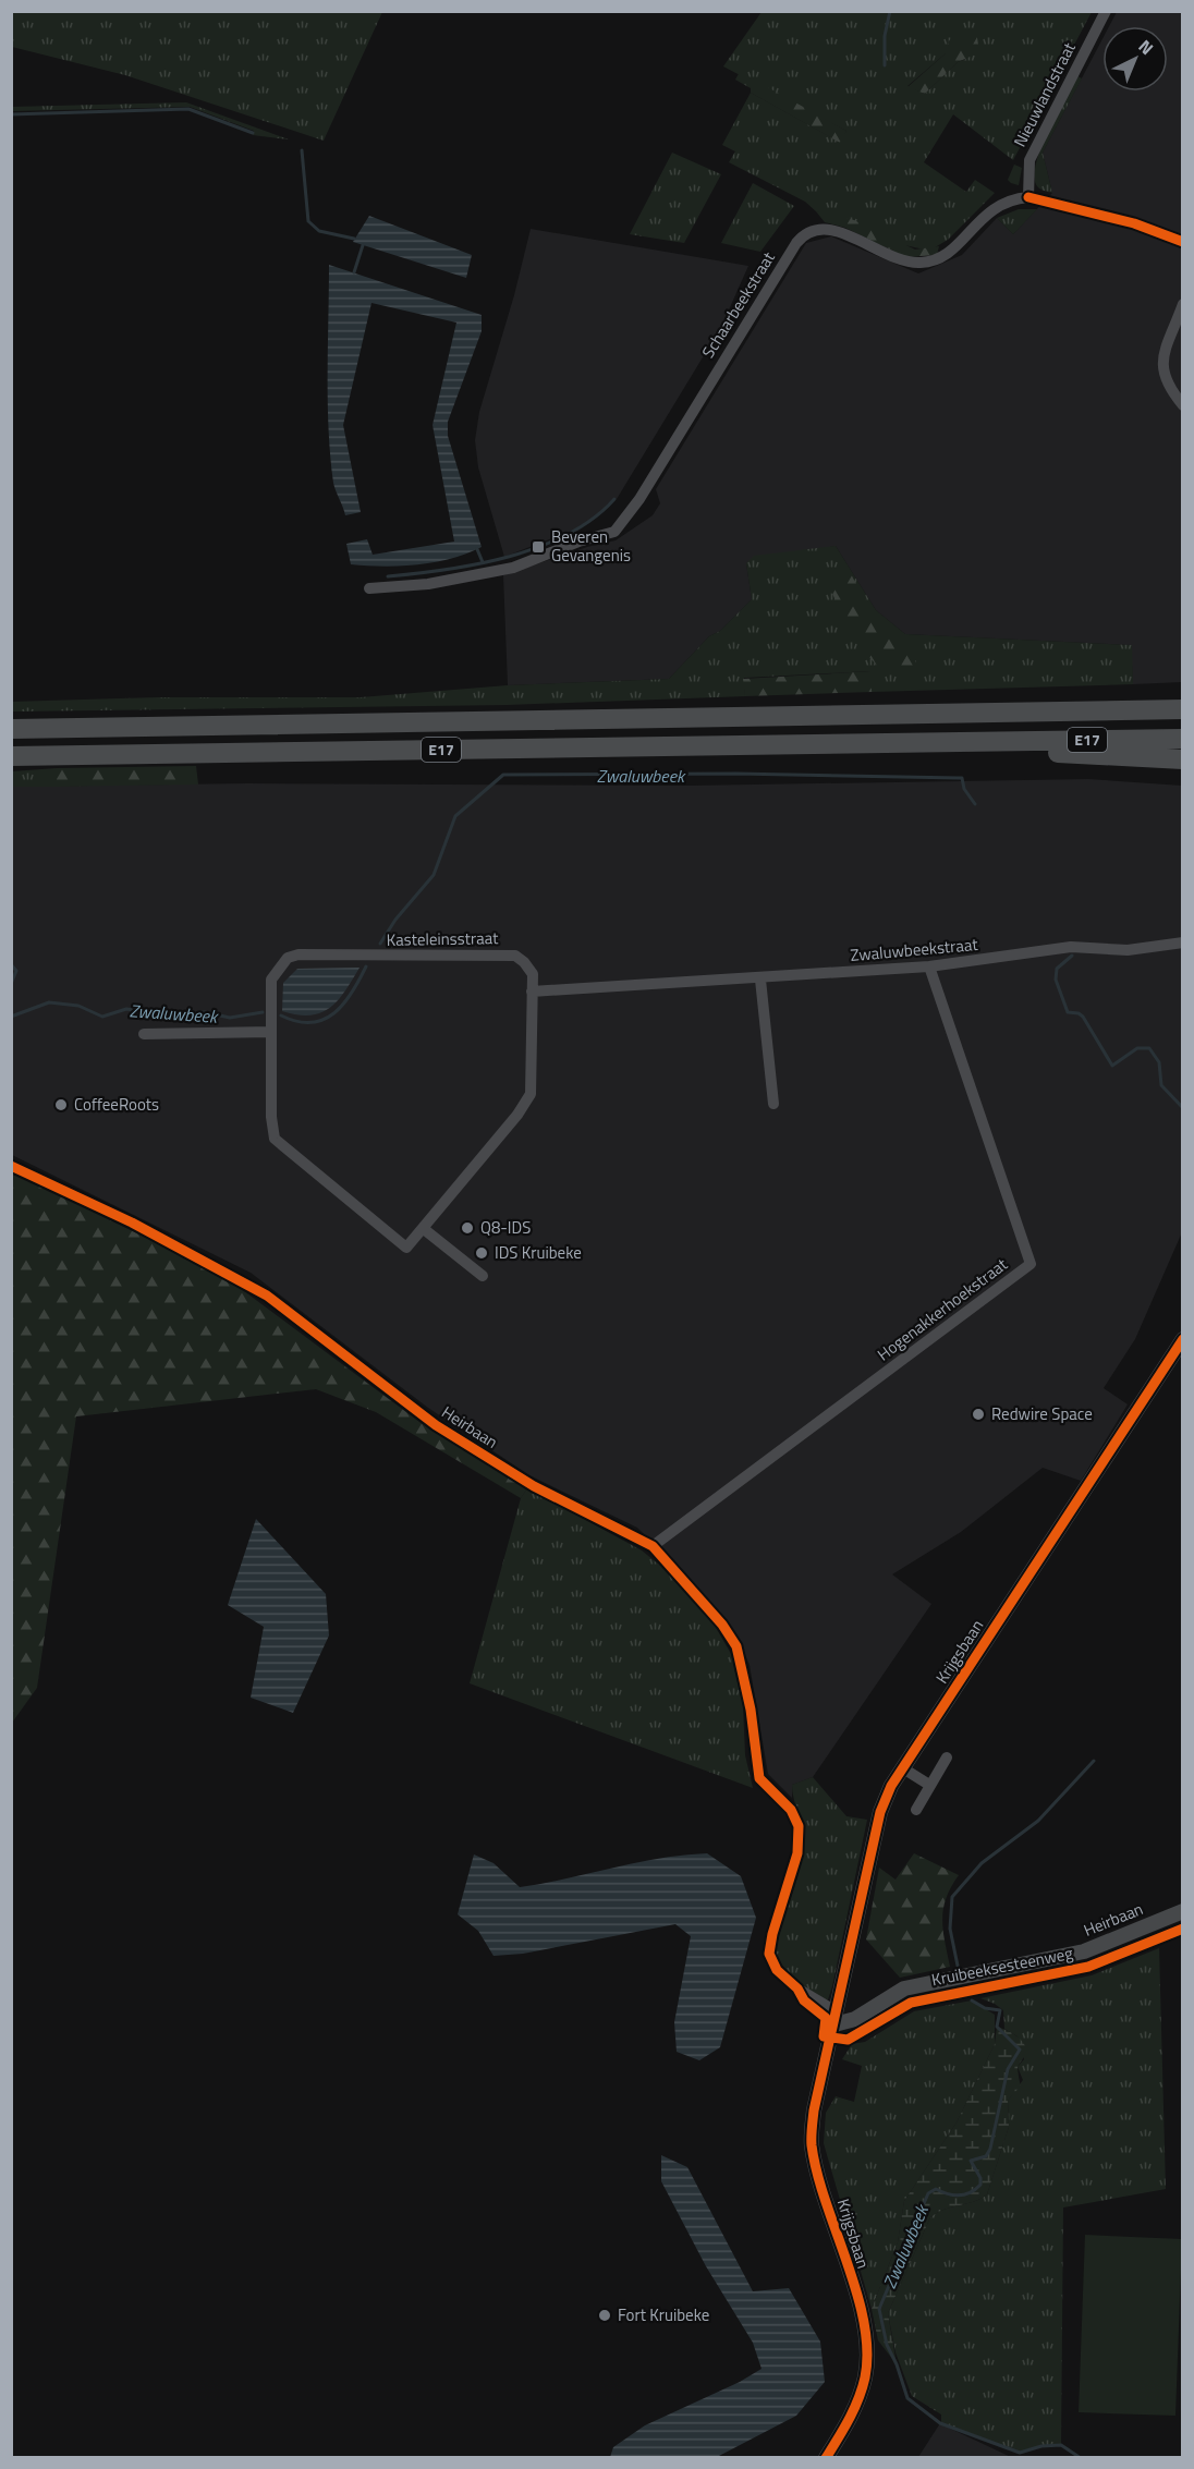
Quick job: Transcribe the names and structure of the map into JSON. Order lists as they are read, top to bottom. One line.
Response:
{"streets":{"highway":["E17"],"main road":["Heirbaan","Krijgsbaan"],"street":["Nieuwlandstraat","Schaarbeekstraat","Kasteleinsstraat","Zwaluwbeekstraat","Hogenakkerhoekstraat"],"cycle path":["Kruibeeksesteenweg"]},"crossings":[["Nieuwlandstraat","Schaarbeekstraat"],["Kasteleinsstraat","Zwaluwbeekstraat"],["Zwaluwbeekstraat","Hogenakkerhoekstraat"],["Hogenakkerhoekstraat","Heirbaan"],["Heirbaan","Krijgsbaan"]],"water":["Zwaluwbeek"],"places":{"transit":["Beveren Gevangenis"],"other":["CoffeeRoots","Q8-IDS","IDS Kruibeke","Redwire Space","Fort Kruibeke"]},"north":"top right"}
